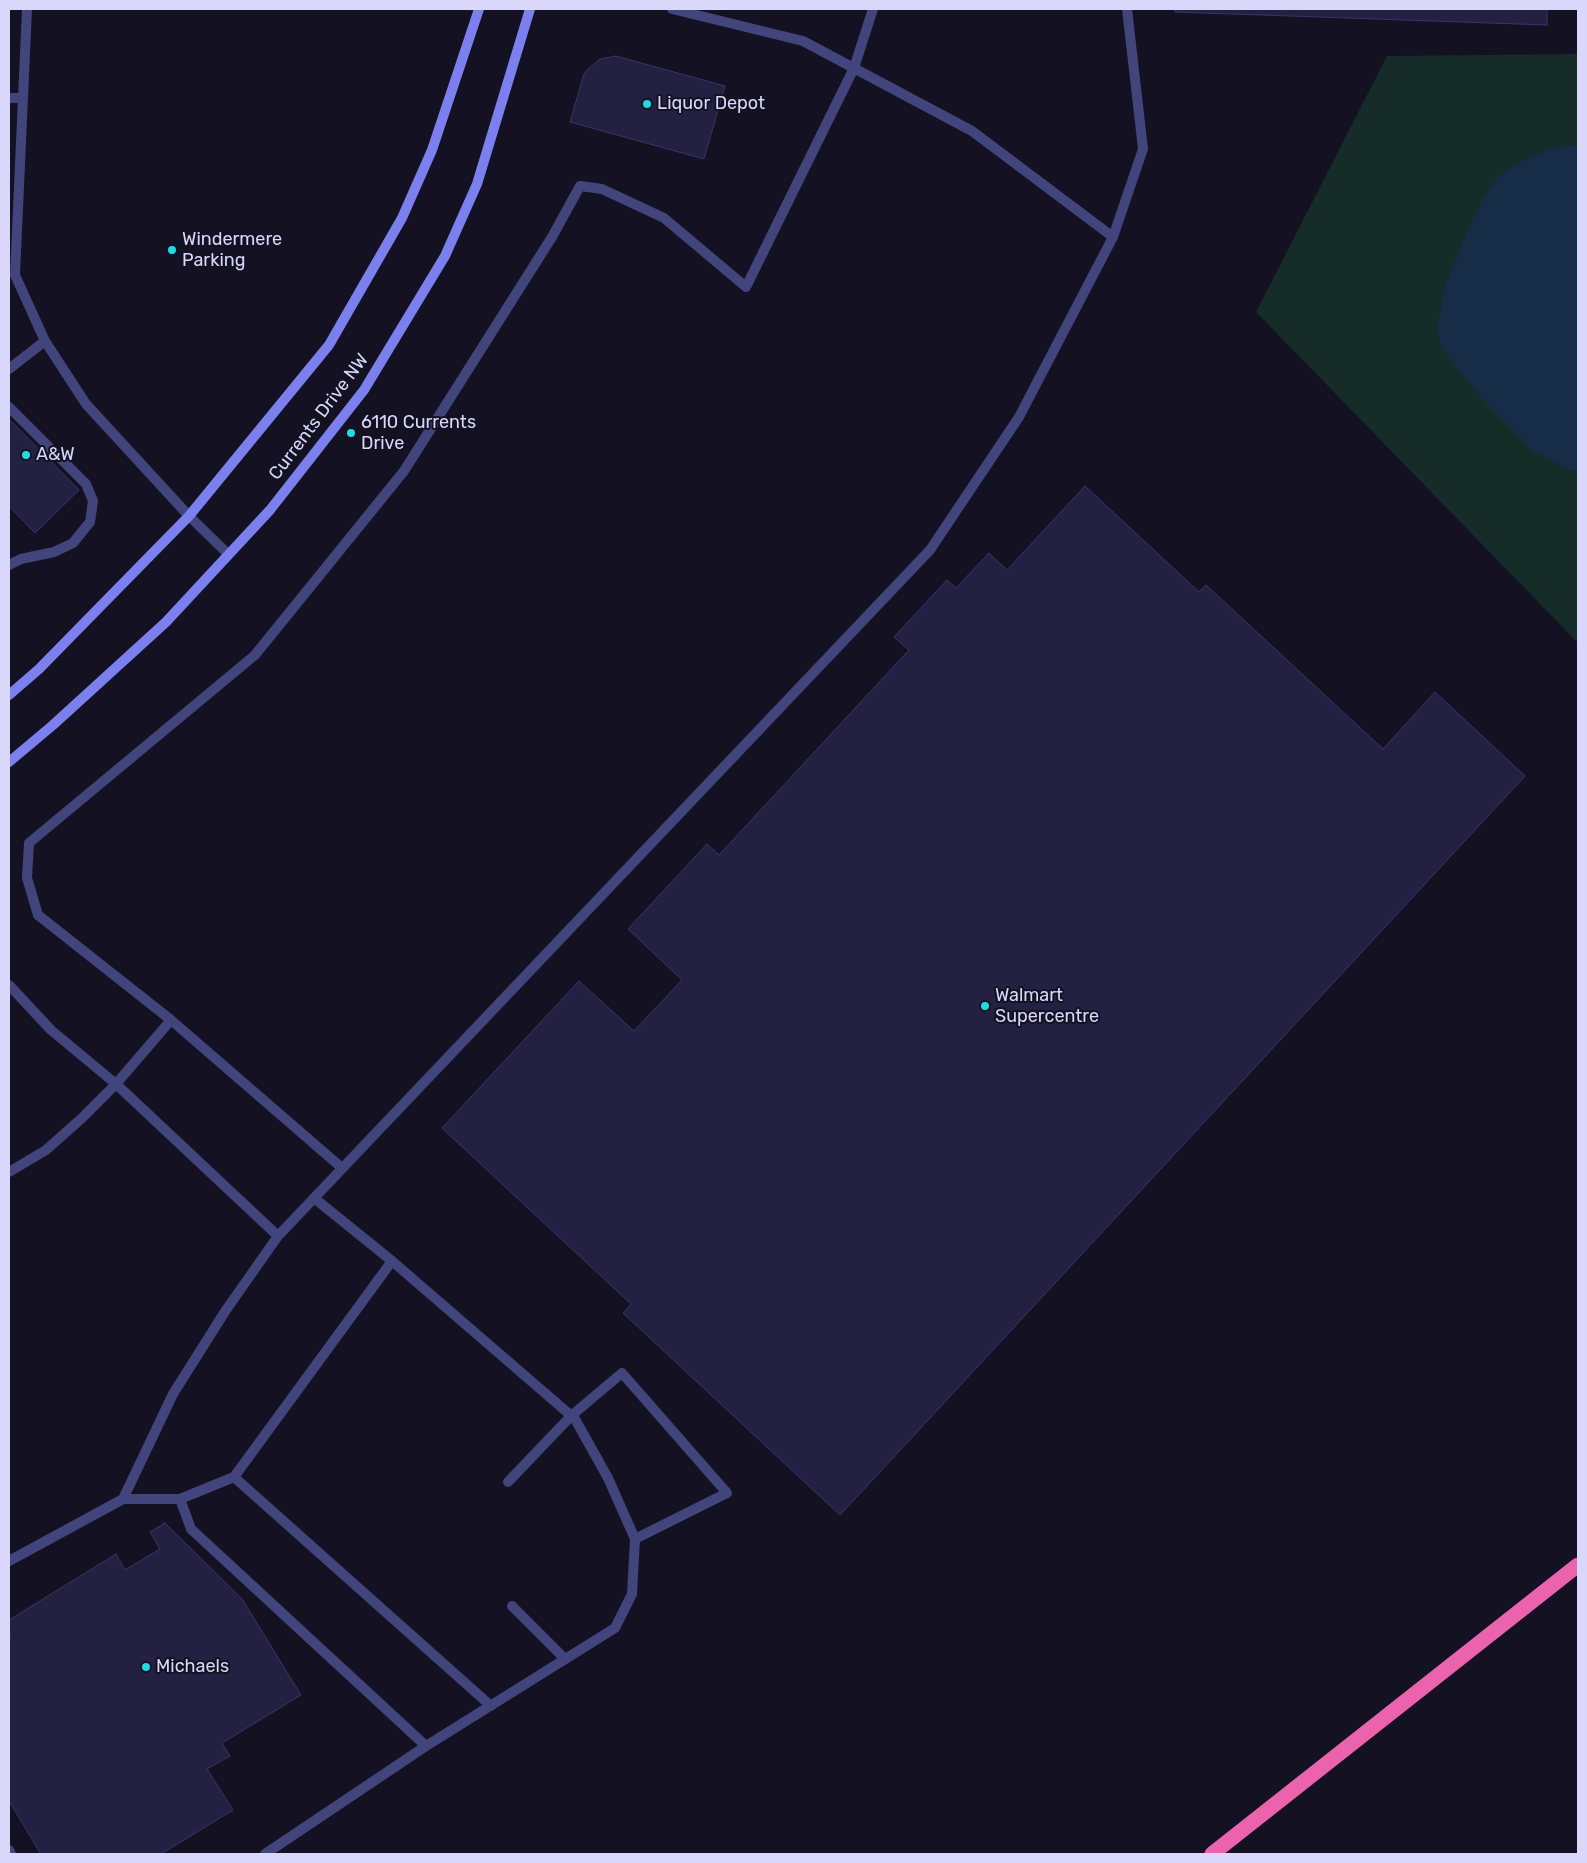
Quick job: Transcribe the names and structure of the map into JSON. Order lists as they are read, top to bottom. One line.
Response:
{"streets":{"street":["Currents Drive NW"]},"places":["Liquor Depot","Windermere Parking","6110 Currents Drive","A&W","Walmart Supercentre","Michaels"]}
